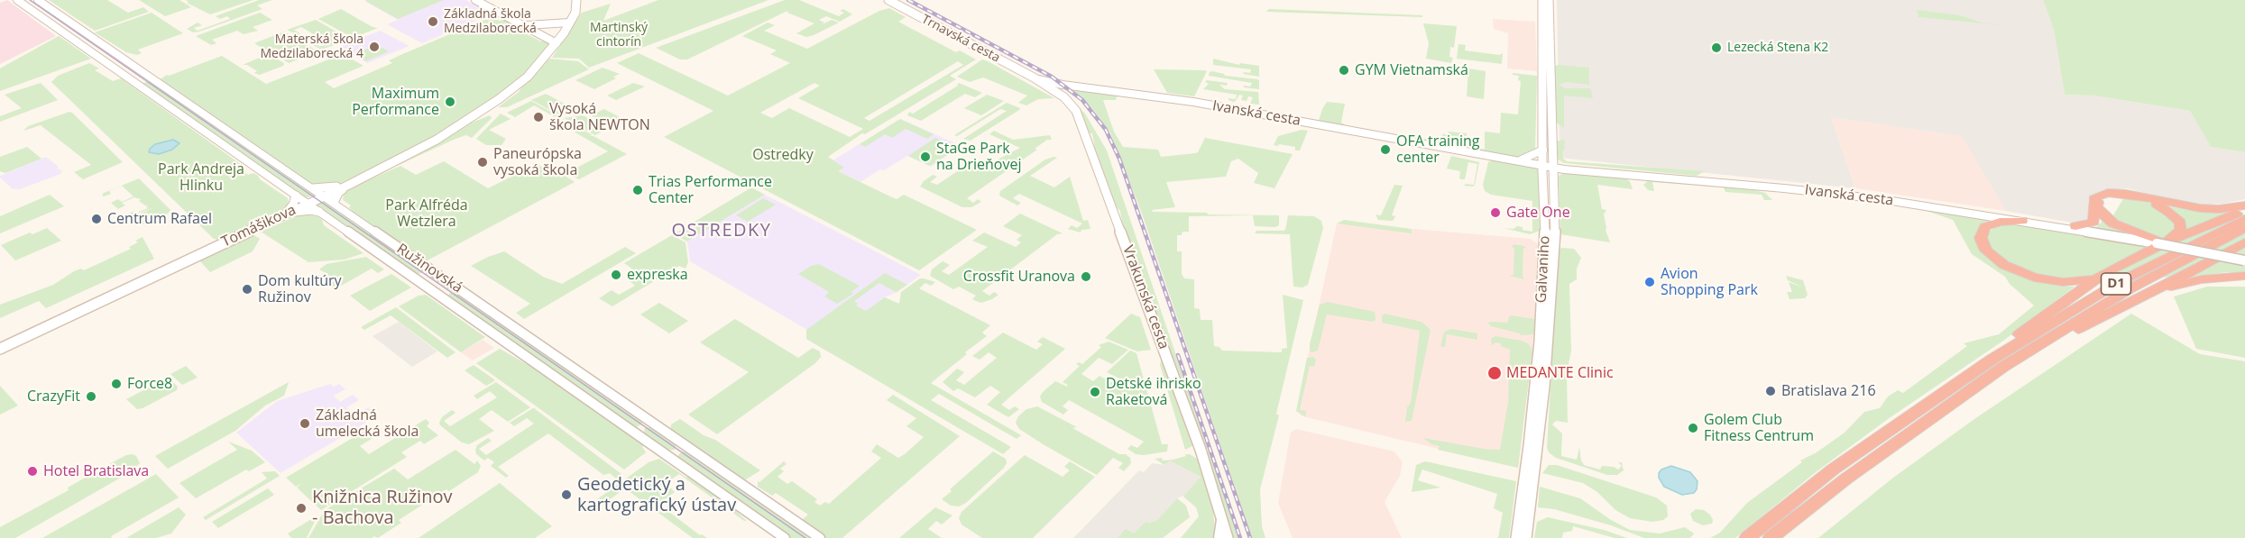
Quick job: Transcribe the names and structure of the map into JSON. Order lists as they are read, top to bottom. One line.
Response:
{"streets":{"highway":["D1"],"main road":["Trnavská cesta","Tomášikova","Galvaniho","Vrakunská cesta"],"street":["Ivanská cesta","Ružinovská"]},"crossings":[["Trnavská cesta","Vrakunská cesta"],["Ivanská cesta","Galvaniho"],["Ivanská cesta","Vrakunská cesta"],["Tomášikova","Ružinovská"]],"districts":["OSTREDKY"],"parks":["Martinský cintorín","Ostredky","Park Andreja Hlinku","Park Alfréda Wetzlera"],"places":["Základná škola Medzilaborecká","Materská škola Medzilaborecká 4","Lezecká Stena K2","GYM Vietnamská","Maximum Performance","Vysoká škola NEWTON","OFA training center","StaGe Park na Drieňovej","Рaneurópska vysoká škola","Trias Performance Center","Gate One","Centrum Rafael","expreska","Crossfit Uranova","Avion Shopping Park","Dom kultúry Ružinov","MEDANTE Clinic","Force8","Bratislava 216","Detské ihrisko Raketová","CrazyFit","Základná umelecká škola","Golem Club Fitness Centrum","Hotel Bratislava","Geodetický a kartografický ústav","Knižnica Ružinov - Bachova"]}
